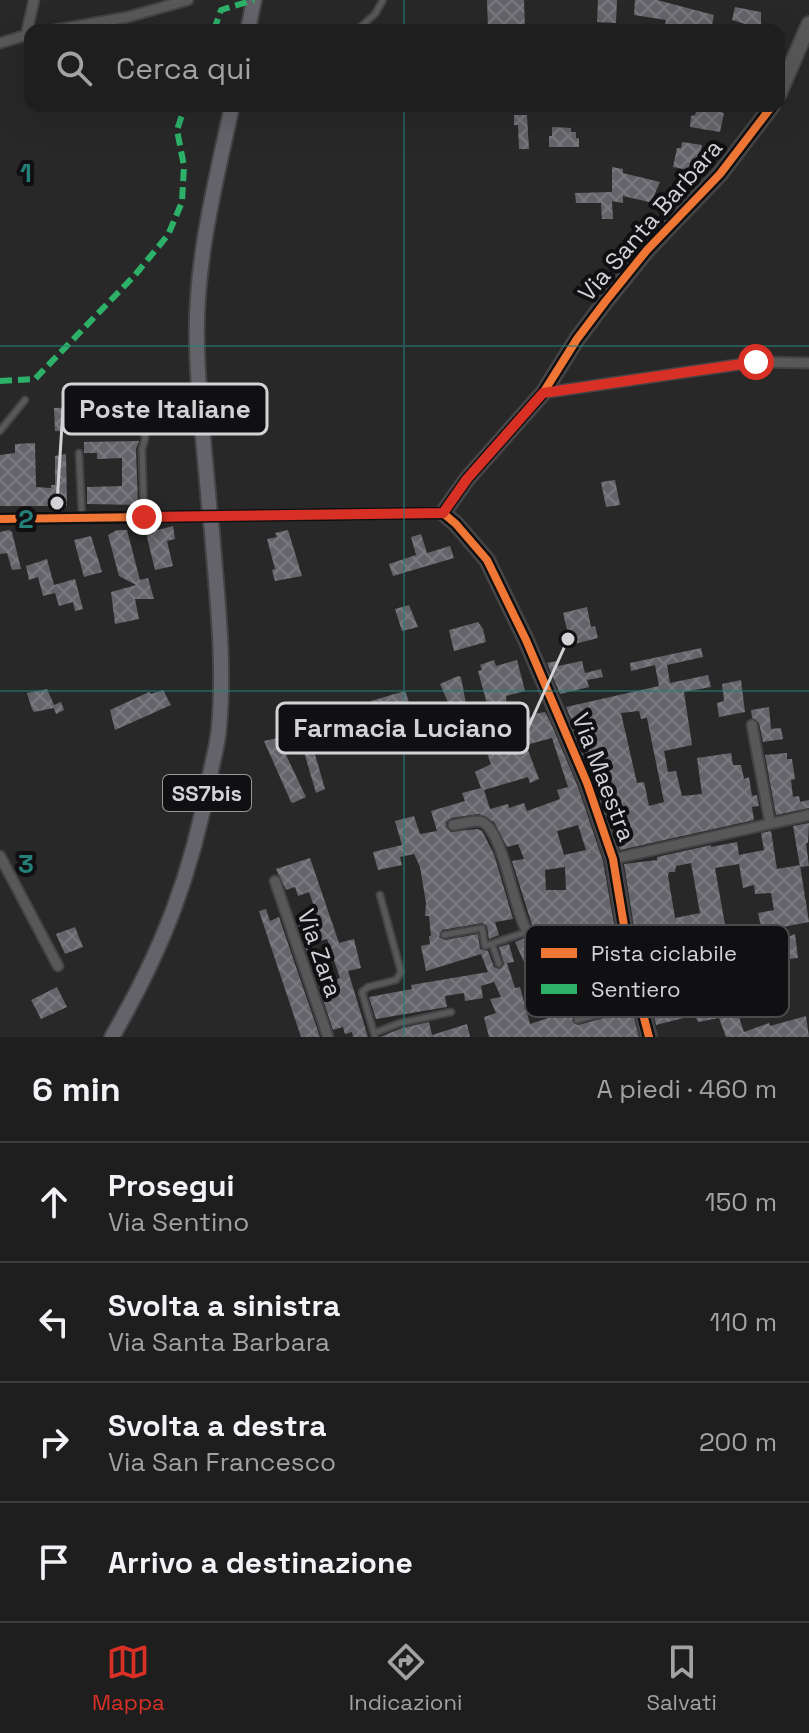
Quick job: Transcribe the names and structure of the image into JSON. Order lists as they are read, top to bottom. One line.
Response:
{"streets":{"main road":["SS7bis"],"street":["Via Santa Barbara","Via Maestra","Via Zara"]},"crossings":[["Via Santa Barbara","Via Maestra"]],"places":["Poste Italiane","Farmacia Luciano"],"legend":["Pista ciclabile","Sentiero"],"page":{"search":"Cerca qui","heading":["6 min","A piedi · 460 m"],"list":[["Prosegui","Via Sentino","150 m"],["Svolta a sinistra","Via Santa Barbara","110 m"],["Svolta a destra","Via San Francesco","200 m"],"Arrivo a destinazione"],"nav":["Mappa","Indicazioni","Salvati"]},"grid":{"rows":["1","2","3"]}}
